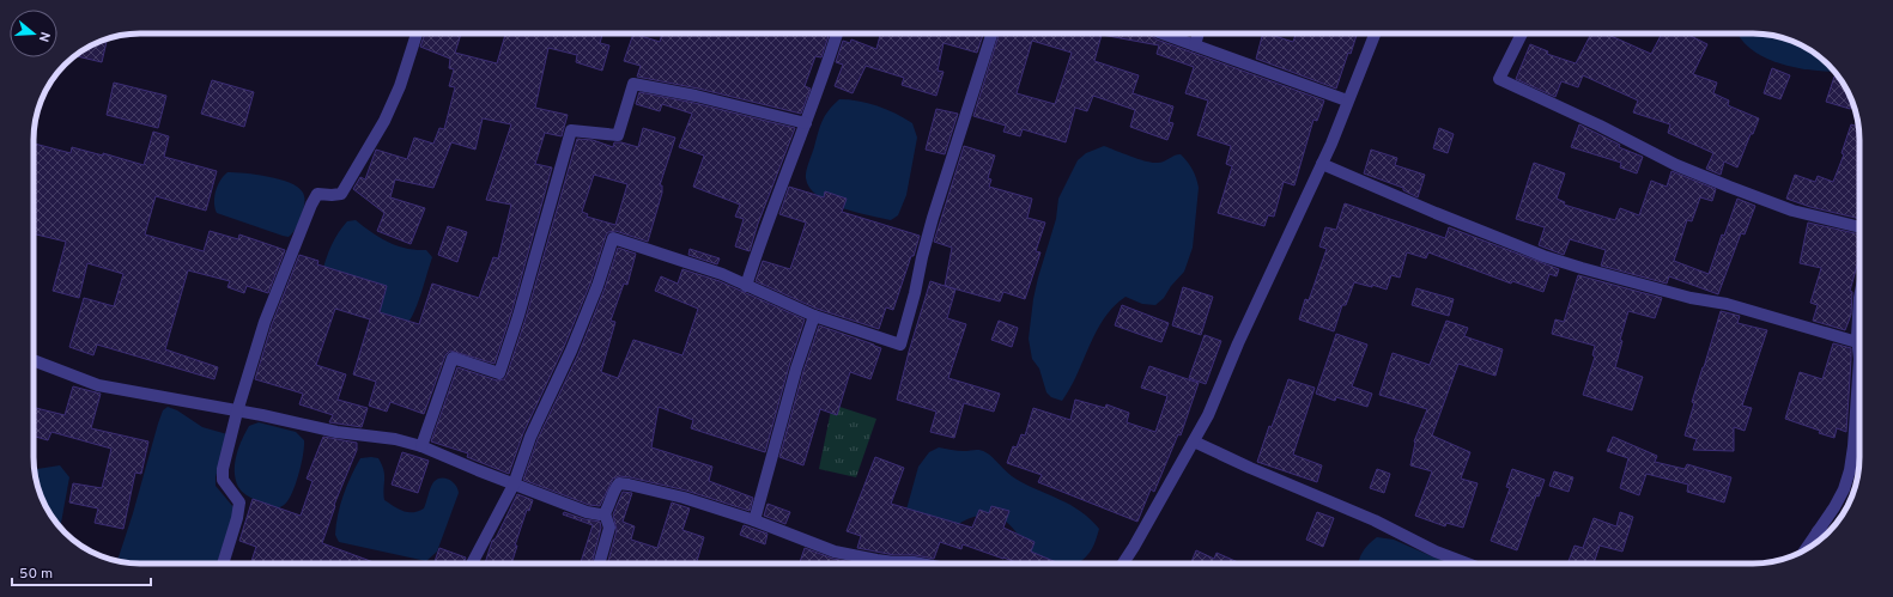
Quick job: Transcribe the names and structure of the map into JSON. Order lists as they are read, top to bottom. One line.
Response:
{"scale_bar":"50 m","north":"right"}
